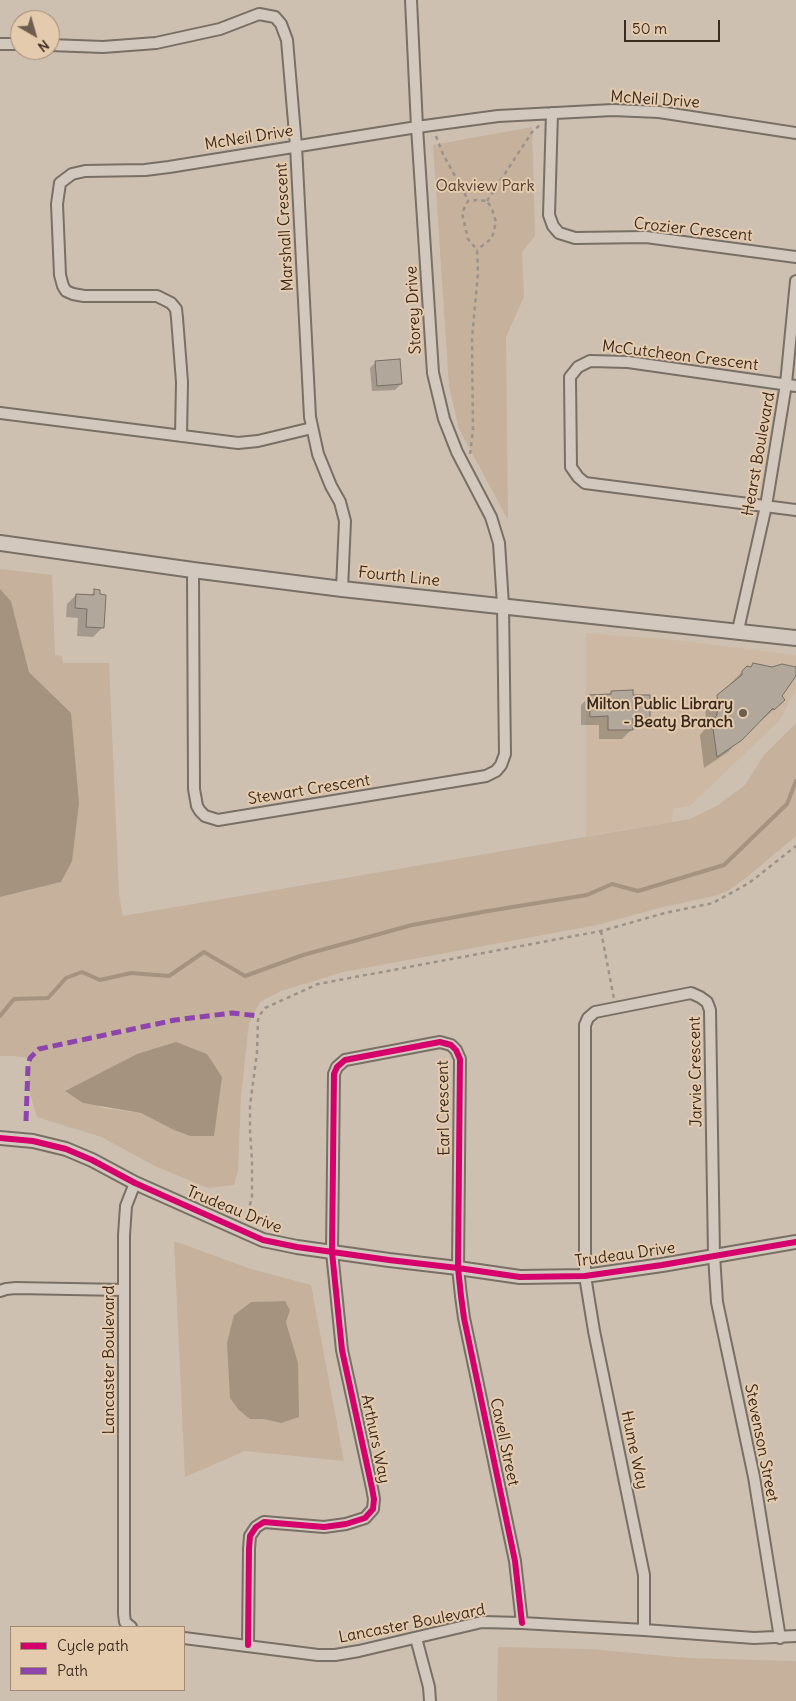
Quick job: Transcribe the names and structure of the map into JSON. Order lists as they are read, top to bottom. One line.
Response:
{"streets":{"main road":["Fourth Line"],"street":["McNeil Drive","Marshall Crescent","Crozier Crescent","Storey Drive","McCutcheon Crescent","Hearst Boulevard","Stewart Crescent","Jarvie Crescent","Earl Crescent","Trudeau Drive","Lancaster Boulevard","Arthurs Way","Cavell Street","Stevenson Street","Hume Way"]},"crossings":[["McNeil Drive","Marshall Crescent"],["McNeil Drive","Crozier Crescent"],["McNeil Drive","Storey Drive"],["Marshall Crescent","Fourth Line"],["Storey Drive","Fourth Line"],["Storey Drive","Stewart Crescent"],["McCutcheon Crescent","Hearst Boulevard"],["Hearst Boulevard","Fourth Line"],["Fourth Line","Stewart Crescent"],["Jarvie Crescent","Trudeau Drive"],["Jarvie Crescent","Stevenson Street"],["Jarvie Crescent","Hume Way"],["Earl Crescent","Trudeau Drive"],["Earl Crescent","Arthurs Way"],["Earl Crescent","Cavell Street"],["Trudeau Drive","Lancaster Boulevard"],["Trudeau Drive","Arthurs Way"],["Trudeau Drive","Cavell Street"],["Trudeau Drive","Stevenson Street"],["Trudeau Drive","Hume Way"],["Lancaster Boulevard","Arthurs Way"],["Lancaster Boulevard","Cavell Street"],["Lancaster Boulevard","Stevenson Street"],["Lancaster Boulevard","Hume Way"]],"parks":["Oakview Park"],"places":["Milton Public Library - Beaty Branch"],"legend":["Cycle path","Path"],"scale_bar":"50 m","north":"bottom right"}
